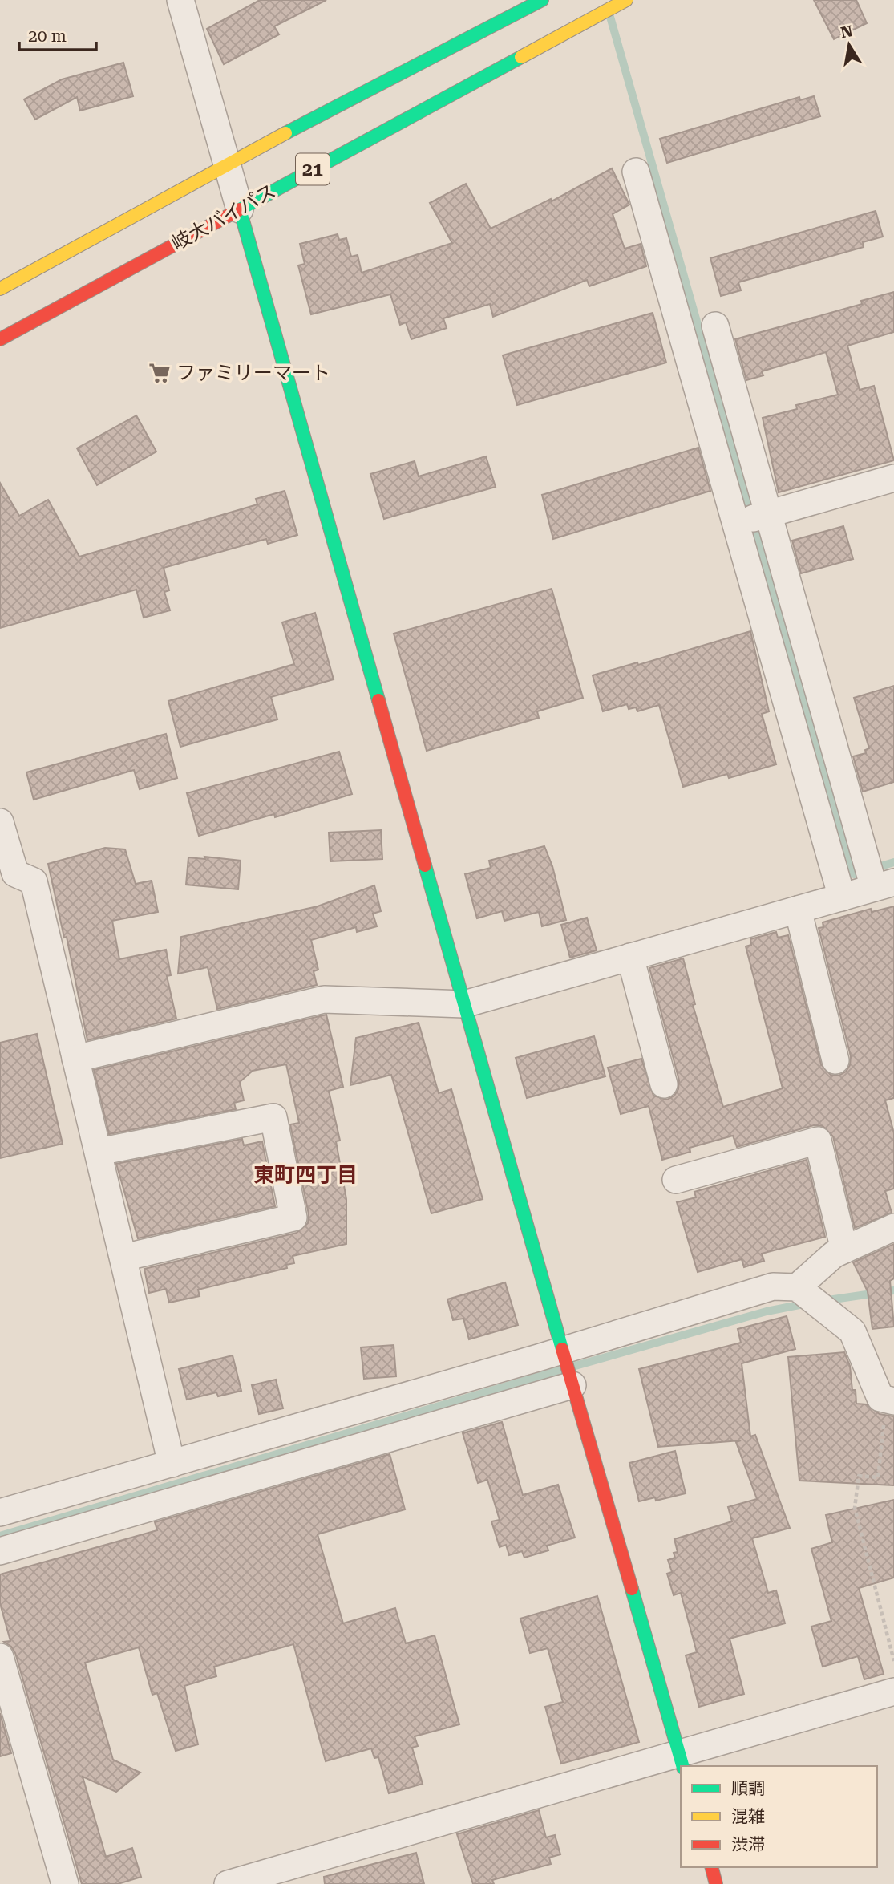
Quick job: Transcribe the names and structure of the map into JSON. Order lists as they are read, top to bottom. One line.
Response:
{"streets":{"main road":["21","岐大バイパス"]},"districts":["東町四丁目"],"places":{"supermarket":["ファミリーマート"]},"legend":["順調","混雑","渋滞"],"scale_bar":"20 m","north":"top"}
